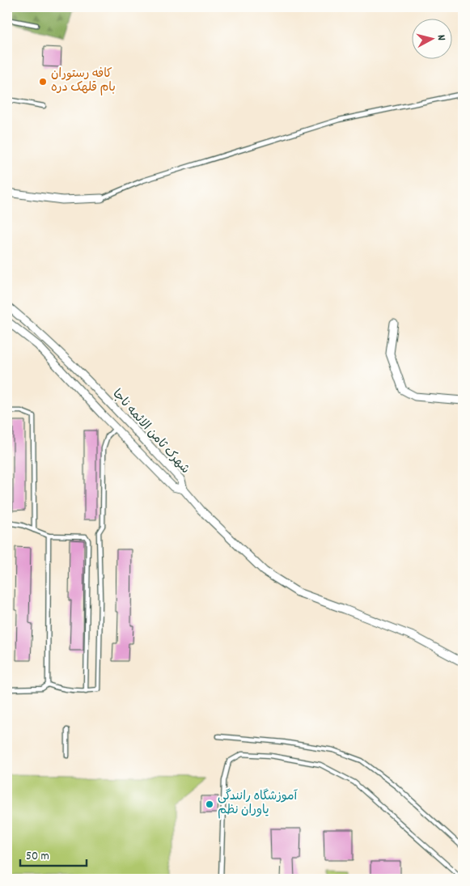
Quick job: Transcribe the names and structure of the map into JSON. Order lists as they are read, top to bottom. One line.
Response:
{"streets":{"street":["شهرک ثامن الائمه ناجا"]},"places":["کافه رستوران بام قلهک دره","آموزشگاه رانندگی یاوران نظم"],"scale_bar":"50 m","north":"right"}
